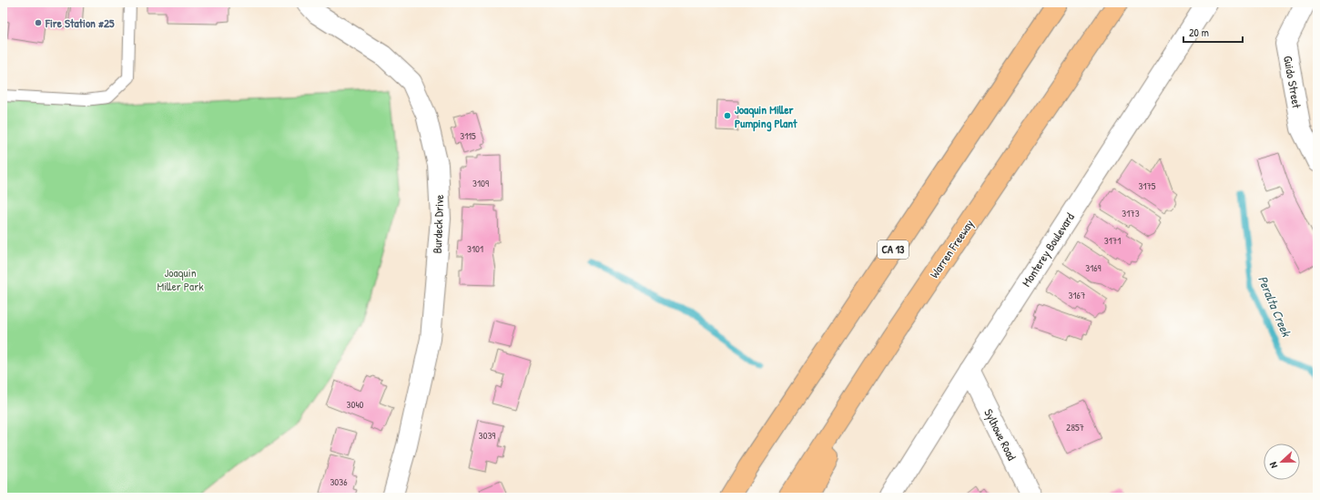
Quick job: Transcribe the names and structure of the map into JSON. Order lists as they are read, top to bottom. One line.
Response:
{"streets":{"highway":["Warren Freeway","CA 13"],"street":["Guido Street","Burdeck Drive","Monterey Boulevard","Sylhowe Road"]},"crossings":[["Monterey Boulevard","Sylhowe Road"]],"water":["Peralta Creek"],"parks":["Joaquin Miller Park"],"places":["Fire Station #25","Joaquin Miller Pumping Plant"],"house_numbers":["3115","3109","3175","3173","3171","3101","3169","3167","3040","2857","3039","3036"],"scale_bar":"20 m","north":"left"}
